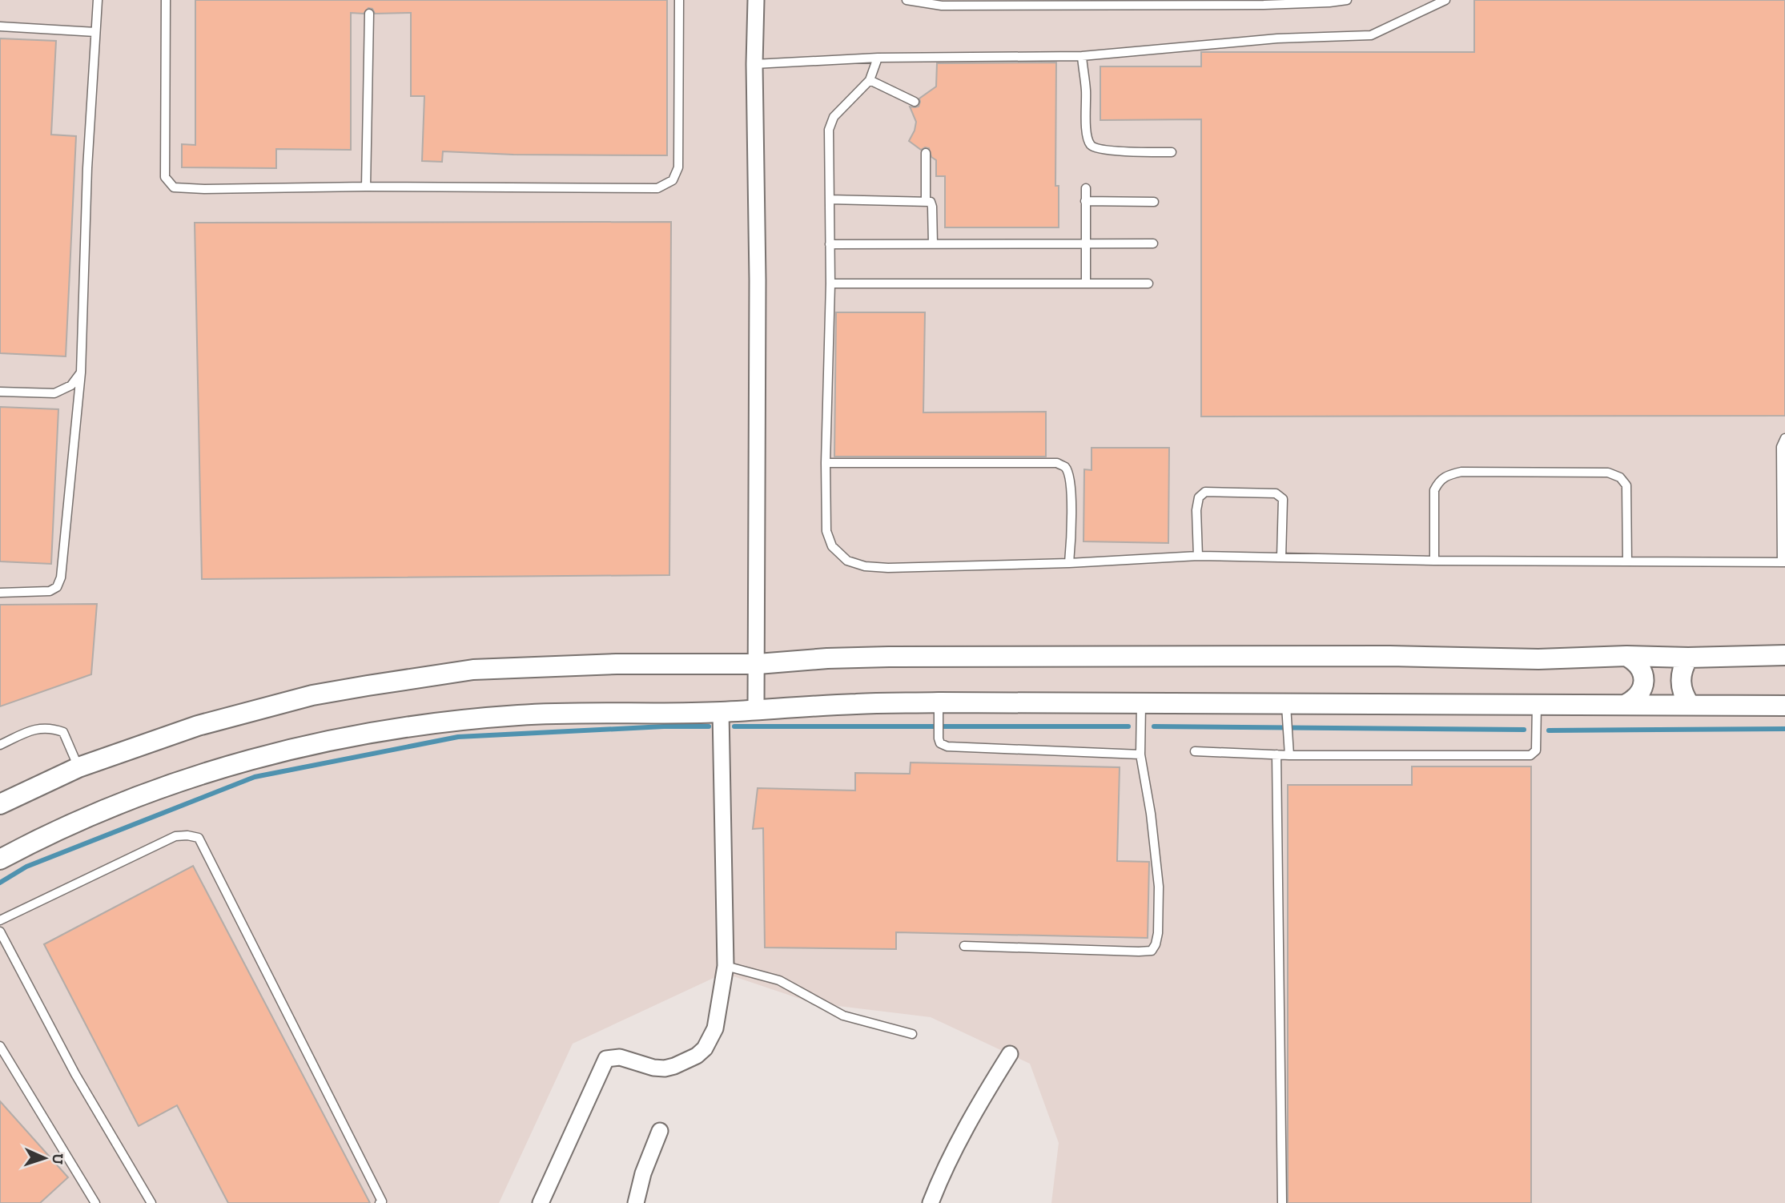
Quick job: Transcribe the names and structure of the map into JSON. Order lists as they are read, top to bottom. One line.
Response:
{"north":"right"}
